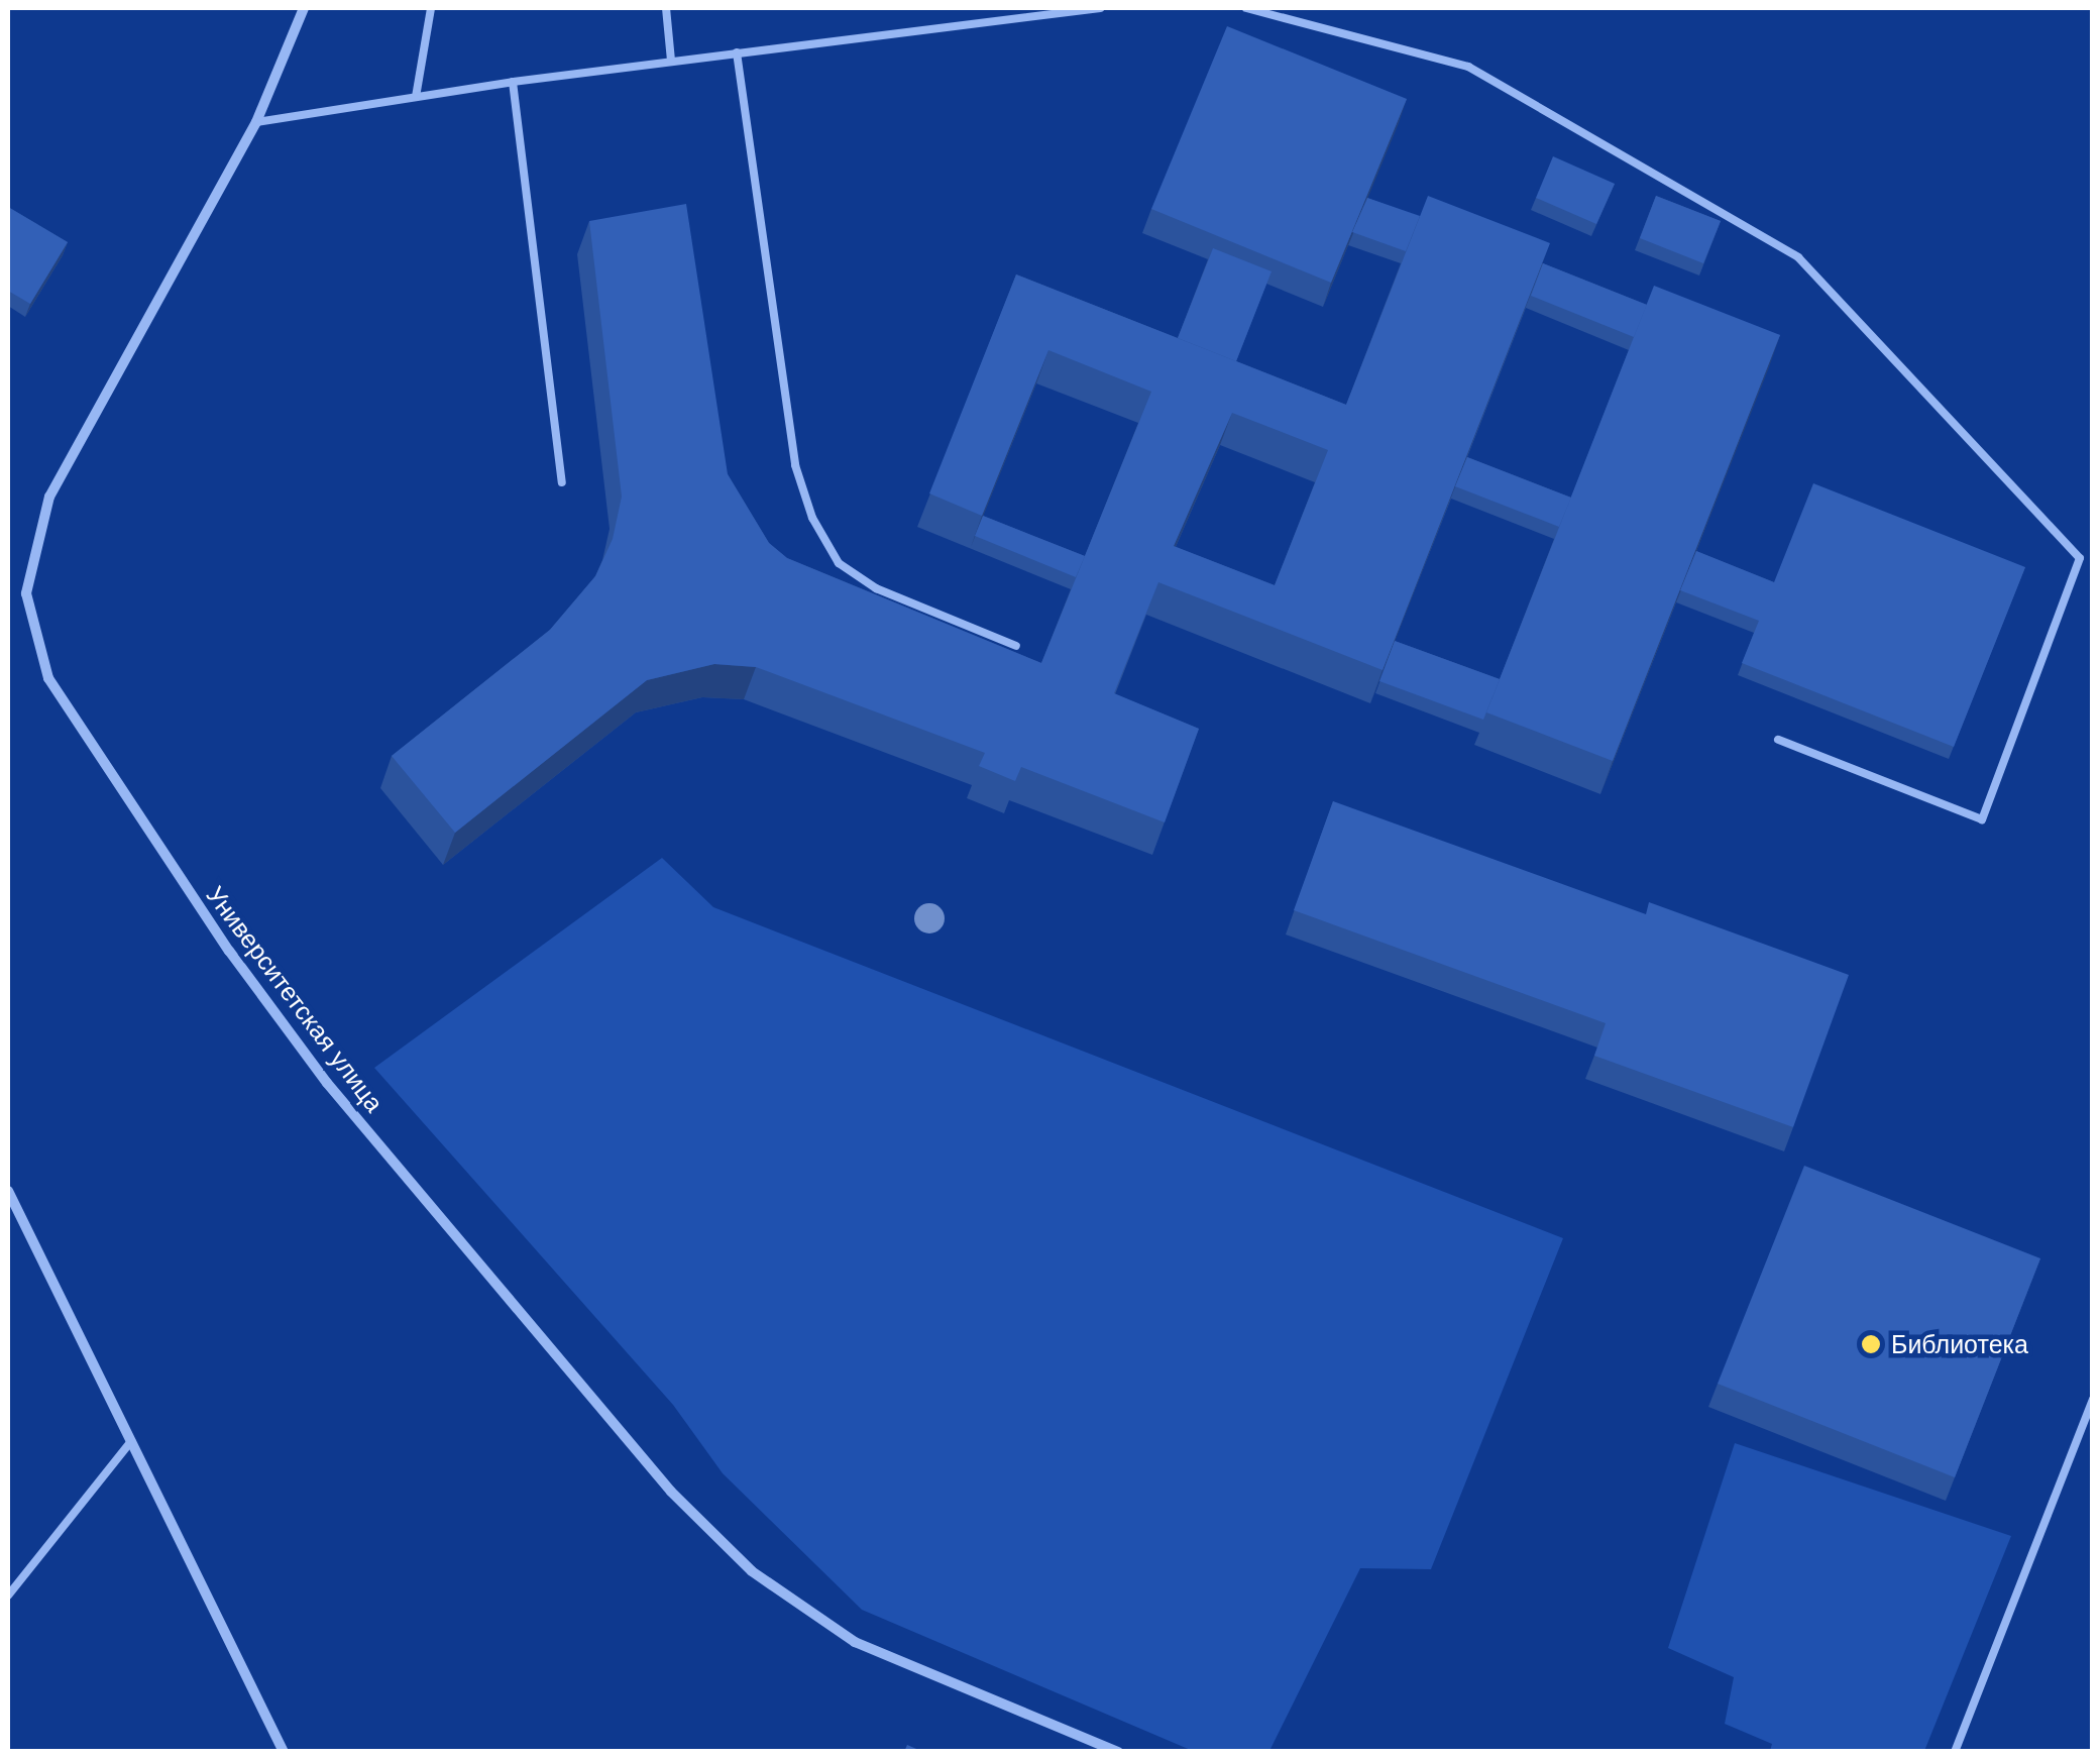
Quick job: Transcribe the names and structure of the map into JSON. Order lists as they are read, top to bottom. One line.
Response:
{"streets":{"street":["Университетская улица"]},"places":["Библиотека"]}
